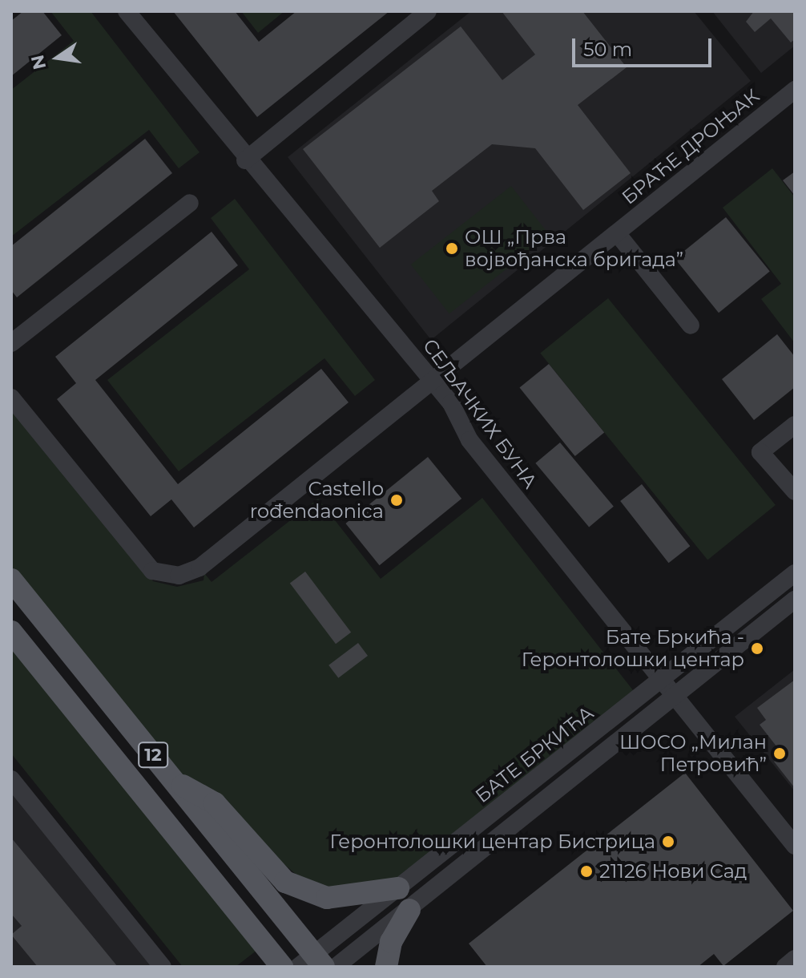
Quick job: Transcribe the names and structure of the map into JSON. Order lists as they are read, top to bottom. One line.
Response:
{"streets":{"main road":["12"],"street":["БРАЋЕ ДРОЊАК","СЕЉАЧКИХ БУНА","БАТЕ БРКИЋА"]},"crossings":[["БРАЋЕ ДРОЊАК","СЕЉАЧКИХ БУНА"],["СЕЉАЧКИХ БУНА","БАТЕ БРКИЋА"],["БАТЕ БРКИЋА","12"]],"places":["ОШ „Прва војвођанска бригада”","Castello rođendaonica","Бате Бркића - Геронтолошки центар","ШОСО „Милан Петровић”","Геронтолошки центар Бистрица","21126 Нови Сад"],"scale_bar":"50 m","north":"left"}
